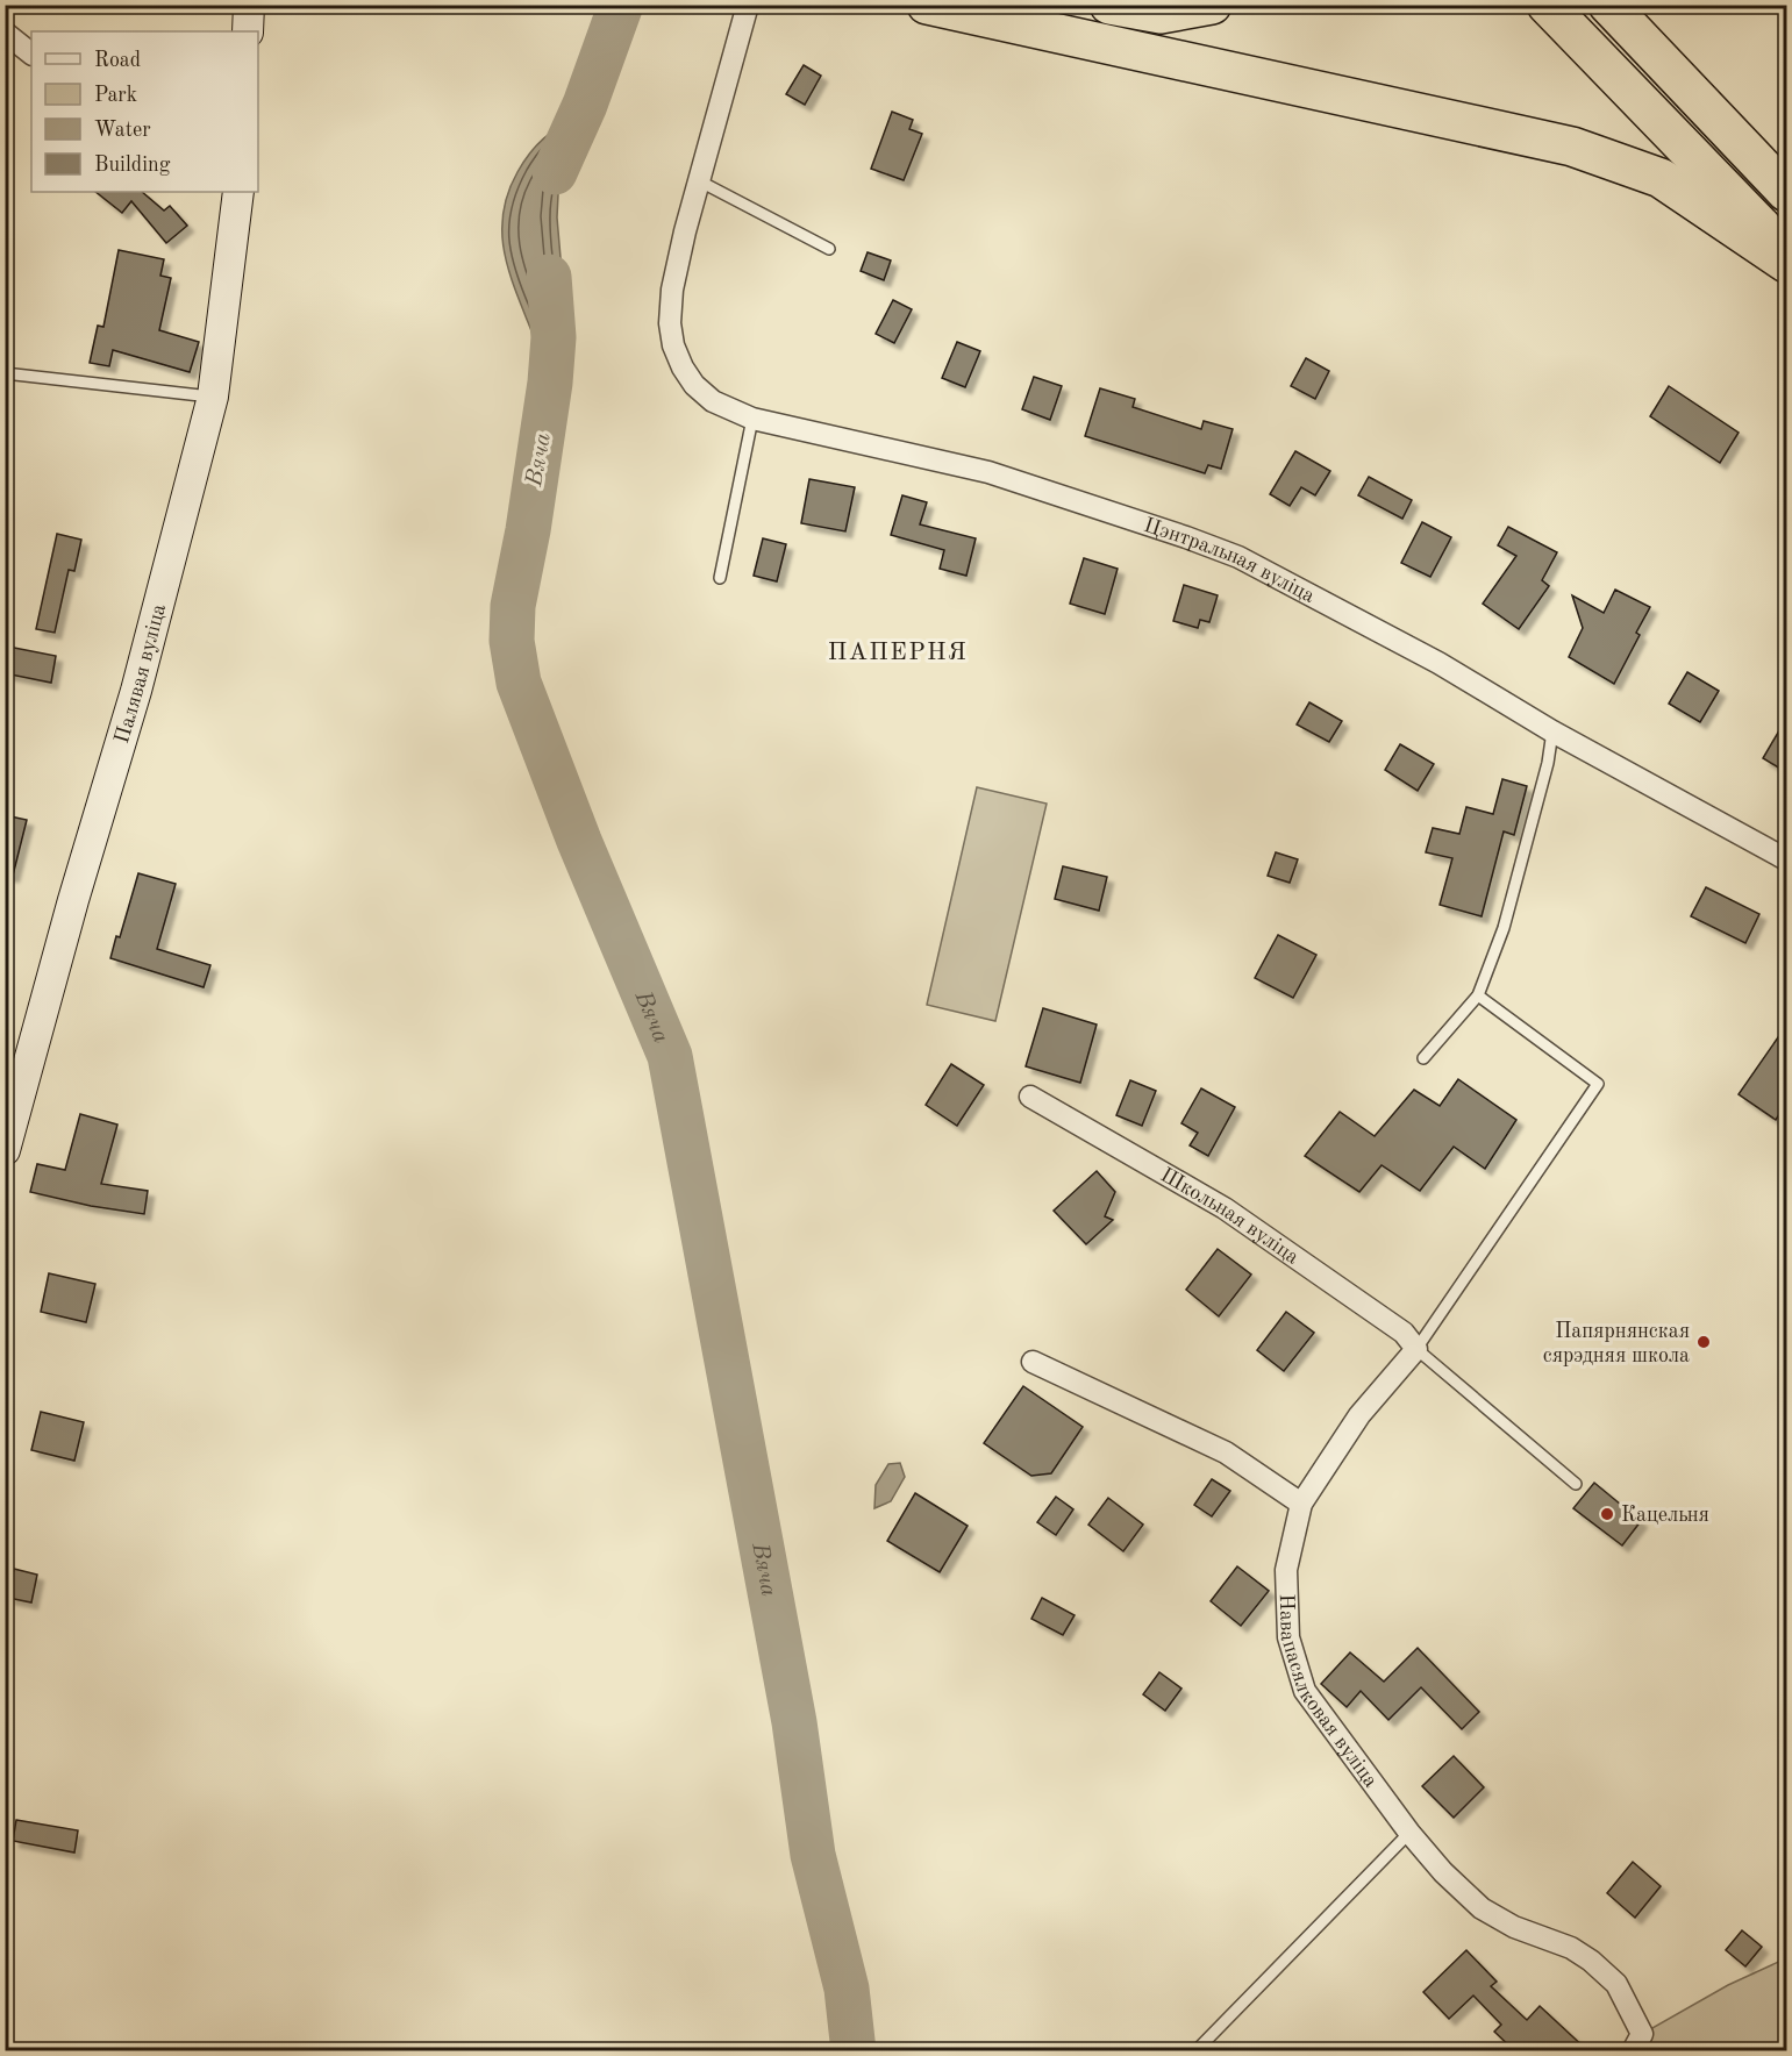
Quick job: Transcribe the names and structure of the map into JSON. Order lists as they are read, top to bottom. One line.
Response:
{"streets":{"main road":["Палявая вуліца"],"street":["Цэнтральная вуліца","Школьная вуліца","Навапасялковая вуліца"]},"crossings":[["Школьная вуліца","Навапасялковая вуліца"]],"districts":["ПАПЕРНЯ"],"water":["Вяча"],"places":["Папярнянская сярэдняя школа","Кацельня"],"legend":["Road","Park","Water","Building"]}
